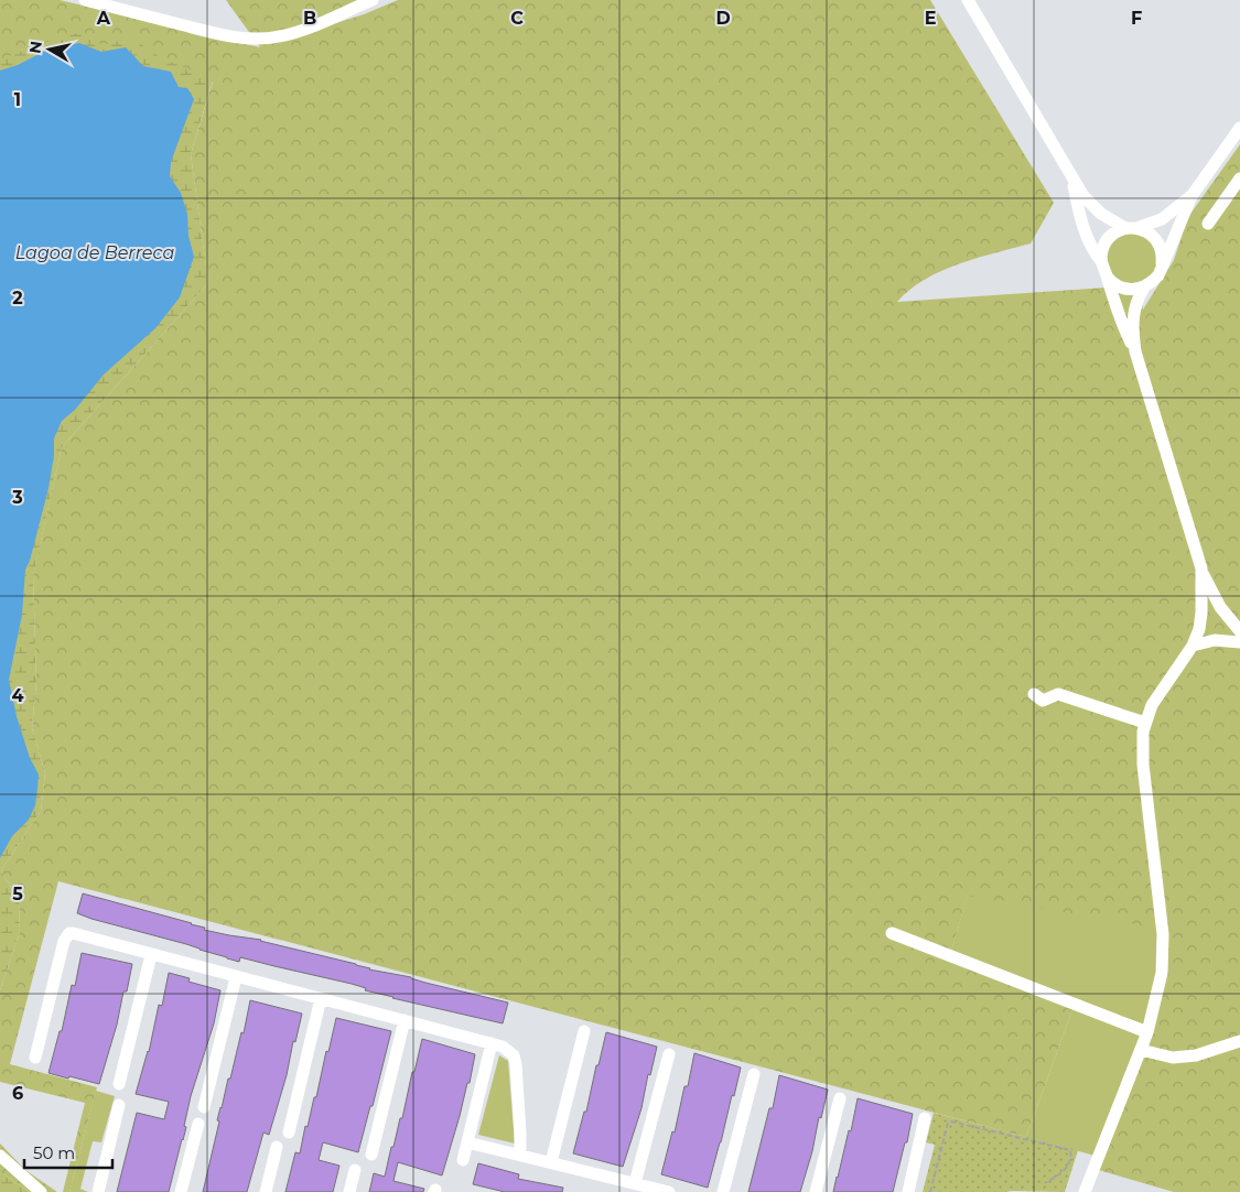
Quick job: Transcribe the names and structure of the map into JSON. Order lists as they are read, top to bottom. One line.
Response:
{"water":["Lagoa de Berreca"],"scale_bar":"50 m","north":"left","grid":{"columns":["A","B","C","D","E","F"],"rows":["1","2","3","4","5","6"]}}
